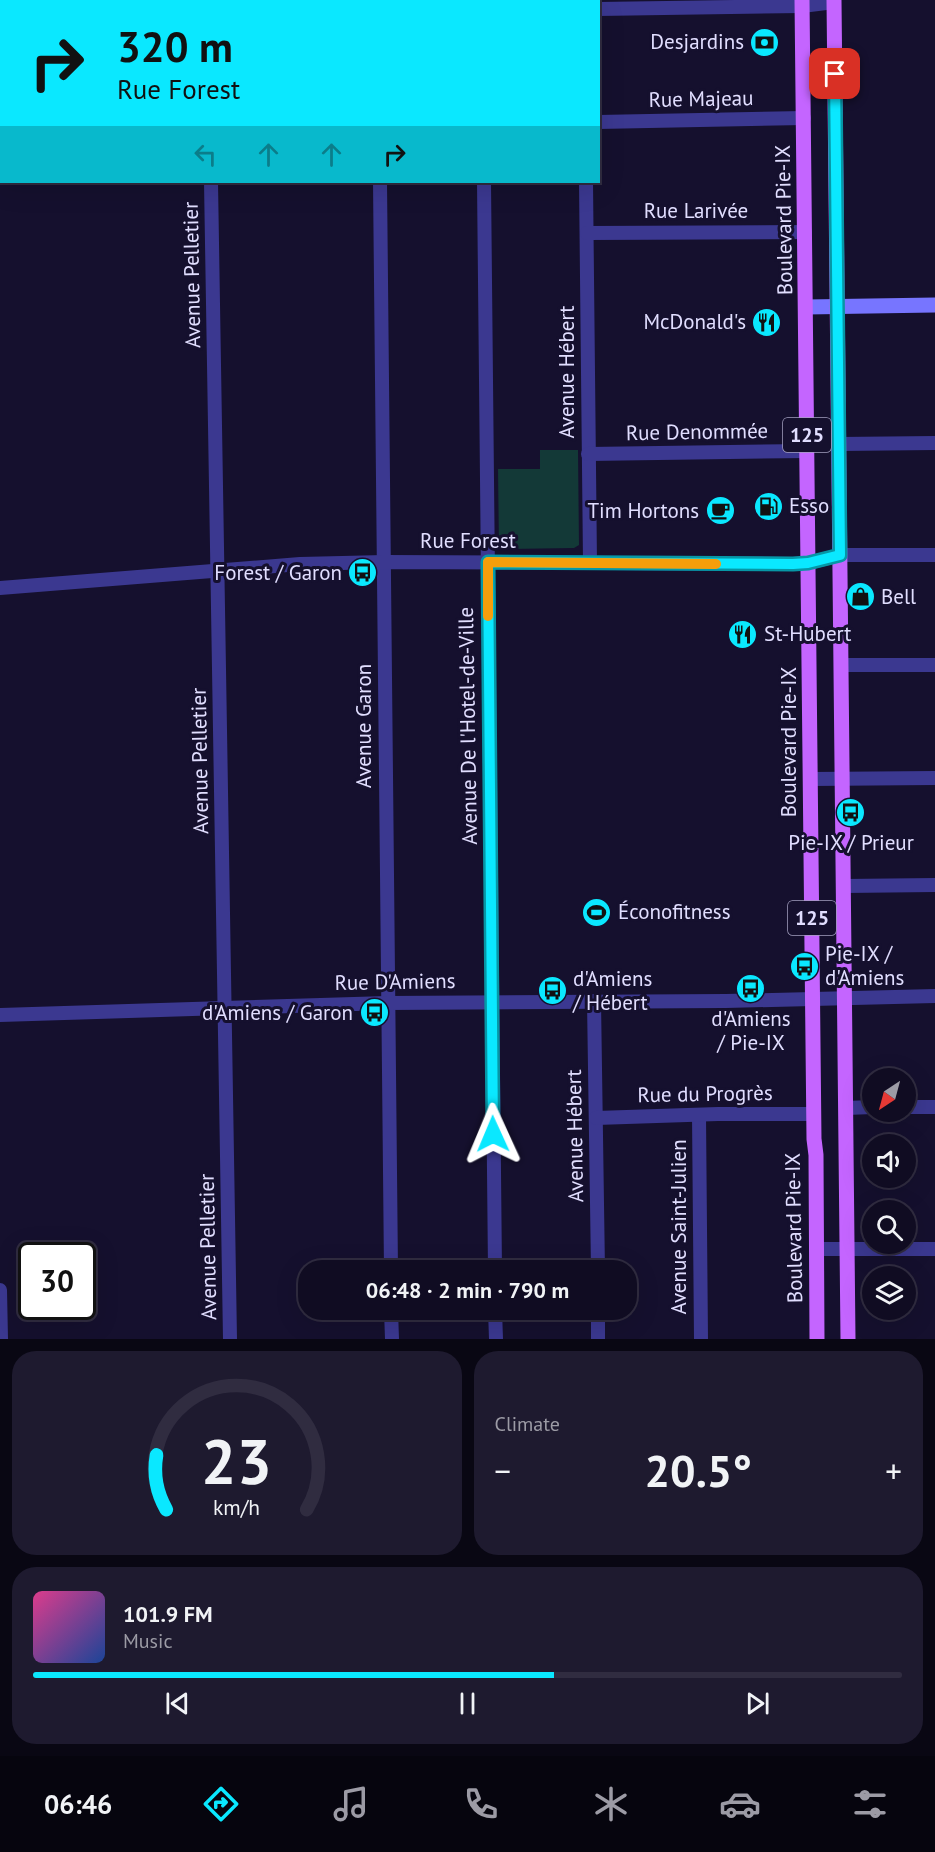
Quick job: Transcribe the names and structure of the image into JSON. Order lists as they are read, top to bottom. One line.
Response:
{"streets":{"main road":["Boulevard Pie-IX","125"],"street":["Rue Majeau","Rue Larivée","Avenue Pelletier","Avenue Hébert","Rue Denommée","Rue Forest","Avenue Garon","Avenue De l'Hotel-de-Ville","Rue D'Amiens","Rue du Progrès","Avenue Saint-Julien"]},"crossings":[["Rue Majeau","Boulevard Pie-IX"],["Rue Larivée","Boulevard Pie-IX"],["Rue Larivée","Avenue Hébert"],["Boulevard Pie-IX","Rue Denommée"],["Boulevard Pie-IX","Rue Forest"],["Boulevard Pie-IX","Rue D'Amiens"],["Boulevard Pie-IX","Rue du Progrès"],["Avenue Pelletier","Rue Forest"],["Avenue Pelletier","Rue D'Amiens"],["Avenue Hébert","Rue Denommée"],["Avenue Hébert","Rue Forest"],["Avenue Hébert","Rue D'Amiens"],["Avenue Hébert","Rue du Progrès"],["125","Rue Forest"],["125","Rue D'Amiens"],["Rue Forest","Avenue Garon"],["Rue Forest","Avenue De l'Hotel-de-Ville"],["Avenue Garon","Rue D'Amiens"],["Avenue De l'Hotel-de-Ville","Rue D'Amiens"],["Rue du Progrès","Avenue Saint-Julien"]],"places":{"bank":["Desjardins"],"restaurant":["McDonald's","St-Hubert"],"fuel station":["Esso"],"cafe":["Tim Hortons"],"bus stop":["Forest / Garon","Pie-IX / Prieur","Pie-IX / d'Amiens","d'Amiens / Pie-IX","d'Amiens / Hébert","d'Amiens / Garon"],"shop":["Bell"],"sports":["Éconofitness"]},"north":"bottom left","page":{"turn":["320 m","Rue Forest"],"limit":"30","trip":"06:48 · 2 min · 790 m","tile":"Climate","heat":["−","20.5°","+"],"song":["101.9 FM","Music"],"tabs":"06:46","gauge":["23","km/h"]}}
